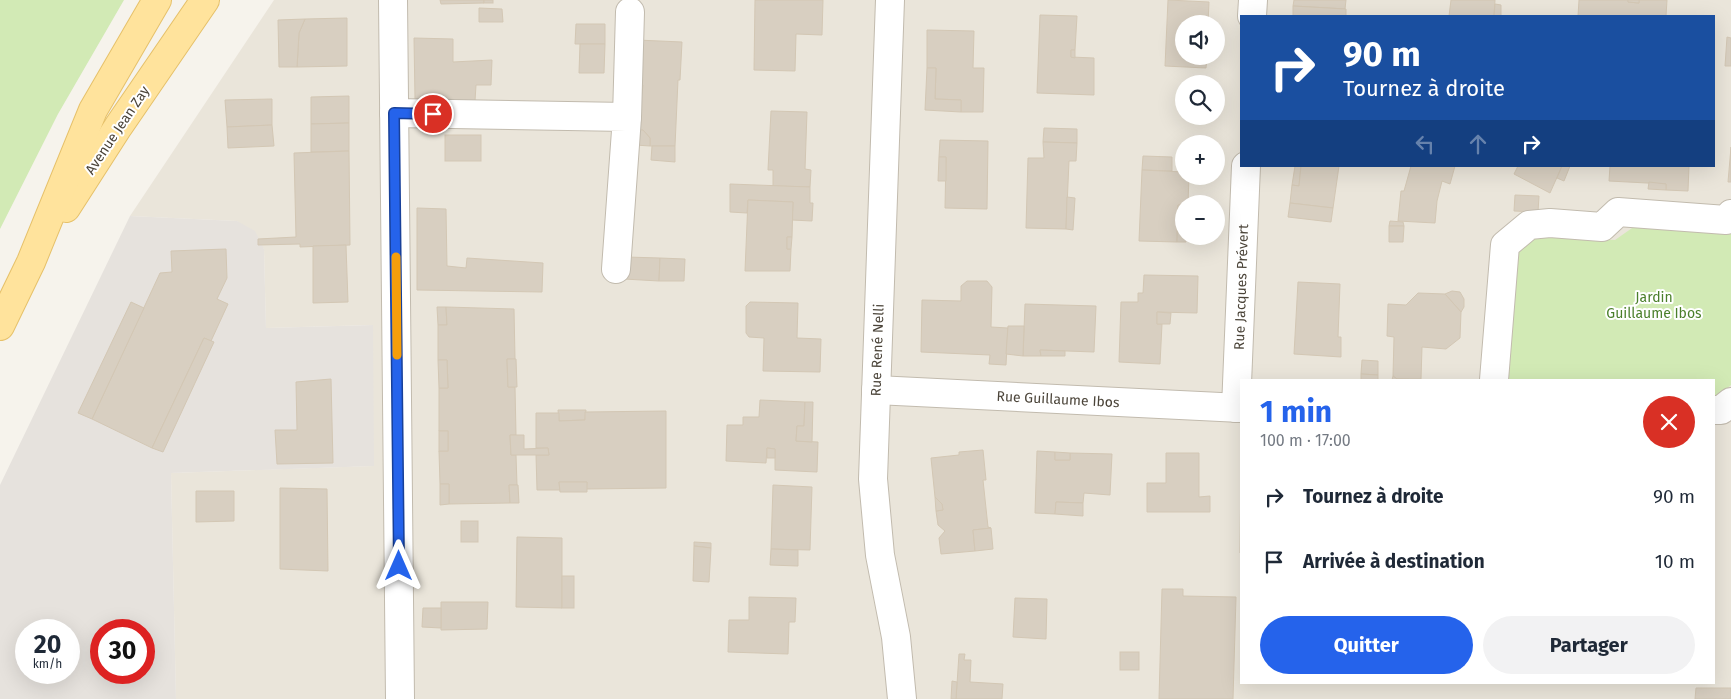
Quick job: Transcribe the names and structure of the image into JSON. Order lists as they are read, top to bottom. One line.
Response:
{"streets":{"main road":["Avenue Jean Zay"],"street":["Rue Jacques Prévert","Rue René Nelli","Rue Guillaume Ibos"]},"crossings":[["Rue Jacques Prévert","Rue Guillaume Ibos"],["Rue René Nelli","Rue Guillaume Ibos"]],"parks":["Jardin Guillaume Ibos"],"page":{"map_buttons":["+","−"],"turn":["90 m","Tournez à droite"],"heading":["1 min","100 m · 17:00"],"list":[{"name":"Tournez à droite","value":"90 m"},{"name":"Arrivée à destination","value":"10 m"}],"buttons":["Quitter","Partager"],"speed":"20 km/h","limit":"30"}}
